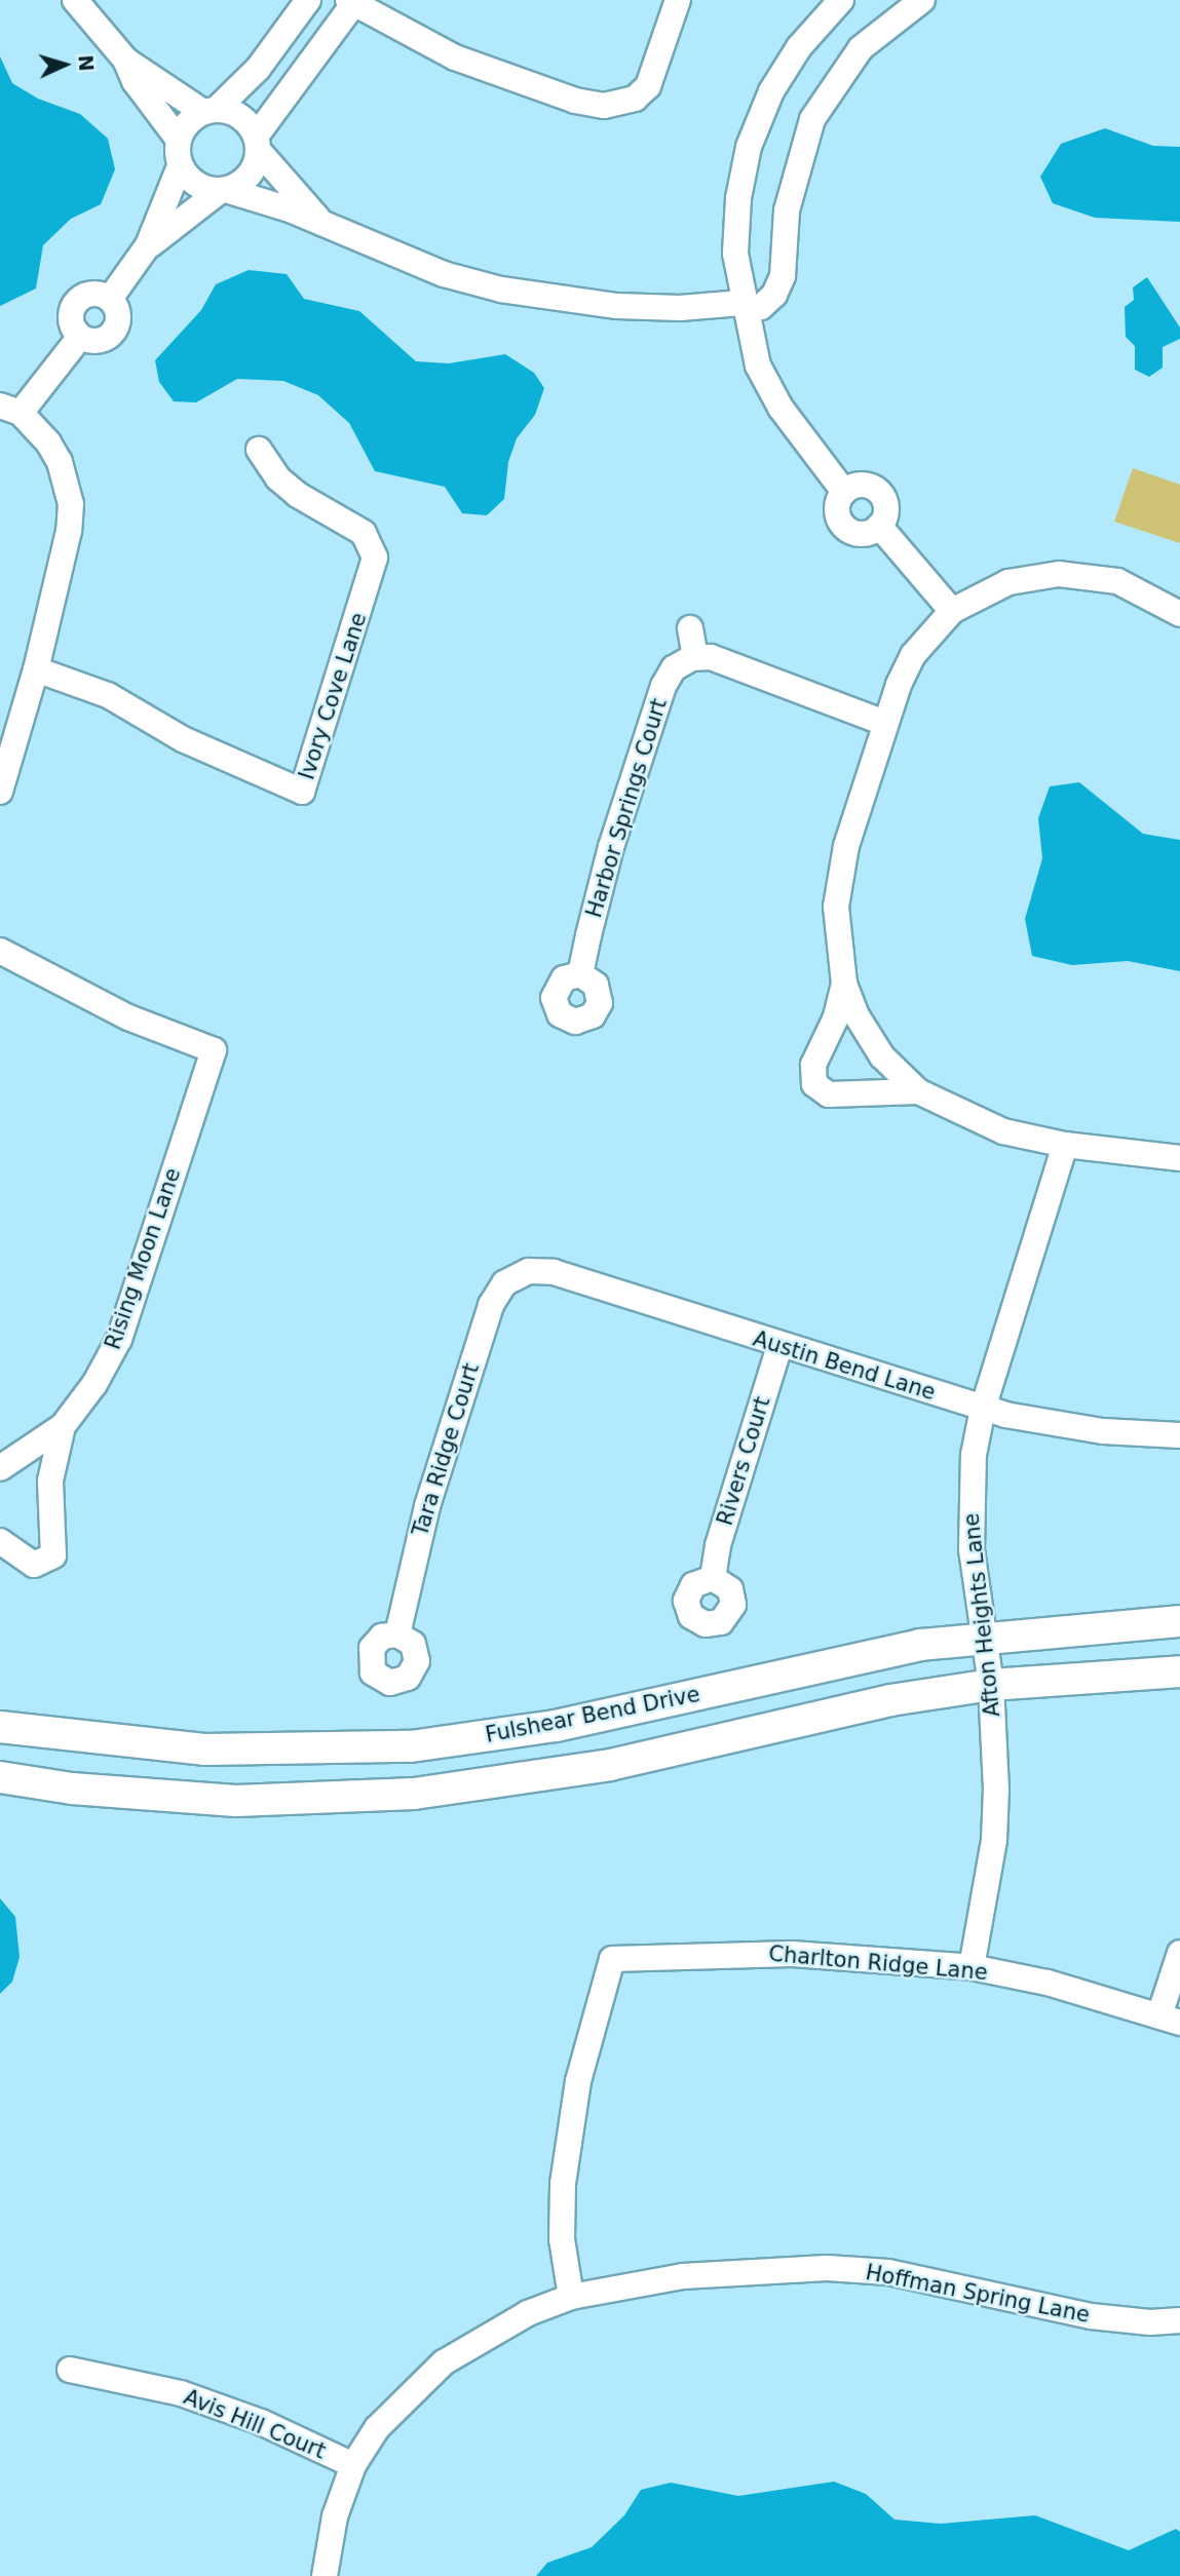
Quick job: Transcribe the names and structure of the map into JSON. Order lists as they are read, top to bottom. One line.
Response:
{"streets":{"main road":["Fulshear Bend Drive"],"street":["Ivory Cove Lane","Harbor Springs Court","Rising Moon Lane","Austin Bend Lane","Tara Ridge Court","Rivers Court","Afton Heights Lane","Charlton Ridge Lane","Hoffman Spring Lane","Avis Hill Court"]},"crossings":[["Austin Bend Lane","Tara Ridge Court"],["Austin Bend Lane","Rivers Court"],["Austin Bend Lane","Afton Heights Lane"],["Afton Heights Lane","Fulshear Bend Drive"],["Afton Heights Lane","Charlton Ridge Lane"],["Charlton Ridge Lane","Hoffman Spring Lane"],["Hoffman Spring Lane","Avis Hill Court"]],"north":"right"}
